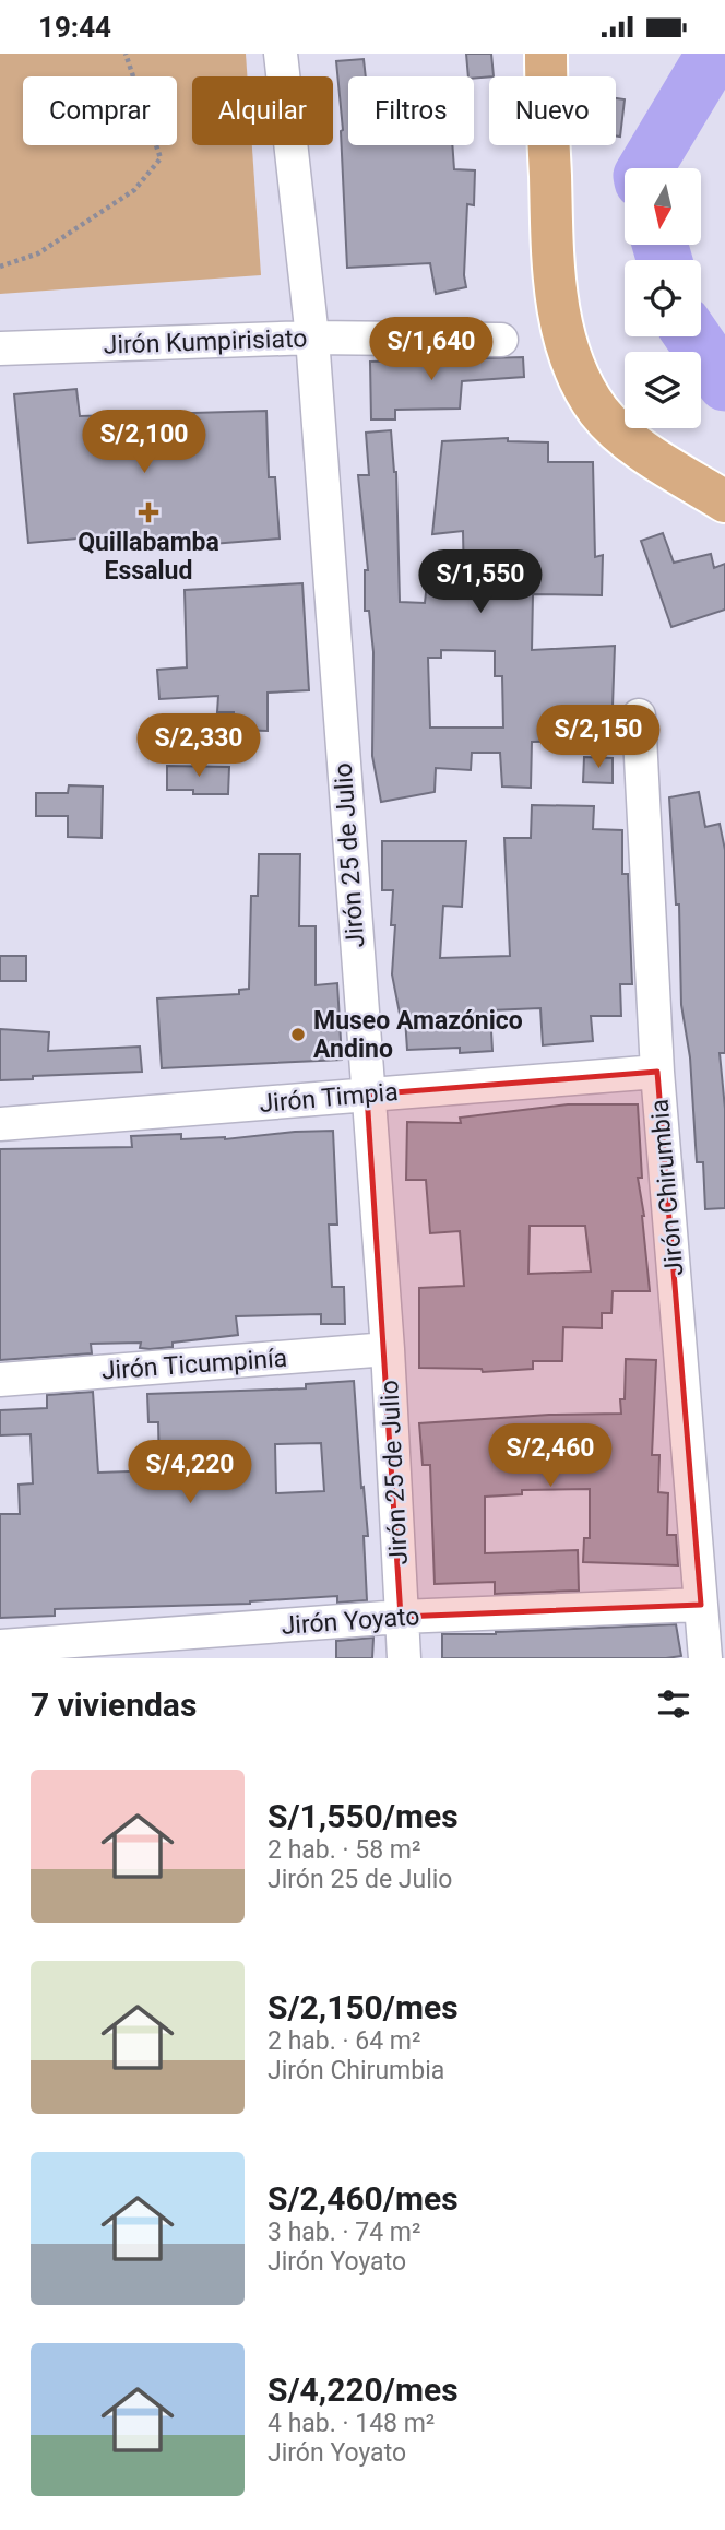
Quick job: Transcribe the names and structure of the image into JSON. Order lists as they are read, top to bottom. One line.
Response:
{"streets":{"street":["Jirón Kumpirisiato","Jirón 25 de Julio","Jirón Timpia","Jirón Chirumbia","Jirón Ticumpinía","Jirón Yoyato"]},"crossings":[["Jirón Kumpirisiato","Jirón 25 de Julio"],["Jirón 25 de Julio","Jirón Timpia"],["Jirón 25 de Julio","Jirón Ticumpinía"],["Jirón 25 de Julio","Jirón Yoyato"],["Jirón Timpia","Jirón Chirumbia"],["Jirón Chirumbia","Jirón Yoyato"]],"places":{"health":["Quillabamba Essalud"],"other":["Museo Amazónico Andino"]},"north":"bottom","page":{"status":"19:44","chip":["Comprar","Alquilar","Filtros","Nuevo"],"price":["S/1,640","S/2,100","S/1,550","S/2,150","S/2,330","S/2,460","S/4,220"],"heading":"7 viviendas","list":[{"name":"S/1,550/mes","note":"2 hab. · 58 m² · Jirón 25 de Julio"},{"name":"S/2,150/mes","note":"2 hab. · 64 m² · Jirón Chirumbia"},{"name":"S/2,460/mes","note":"3 hab. · 74 m² · Jirón Yoyato"},{"name":"S/4,220/mes","note":"4 hab. · 148 m² · Jirón Yoyato"}]}}
